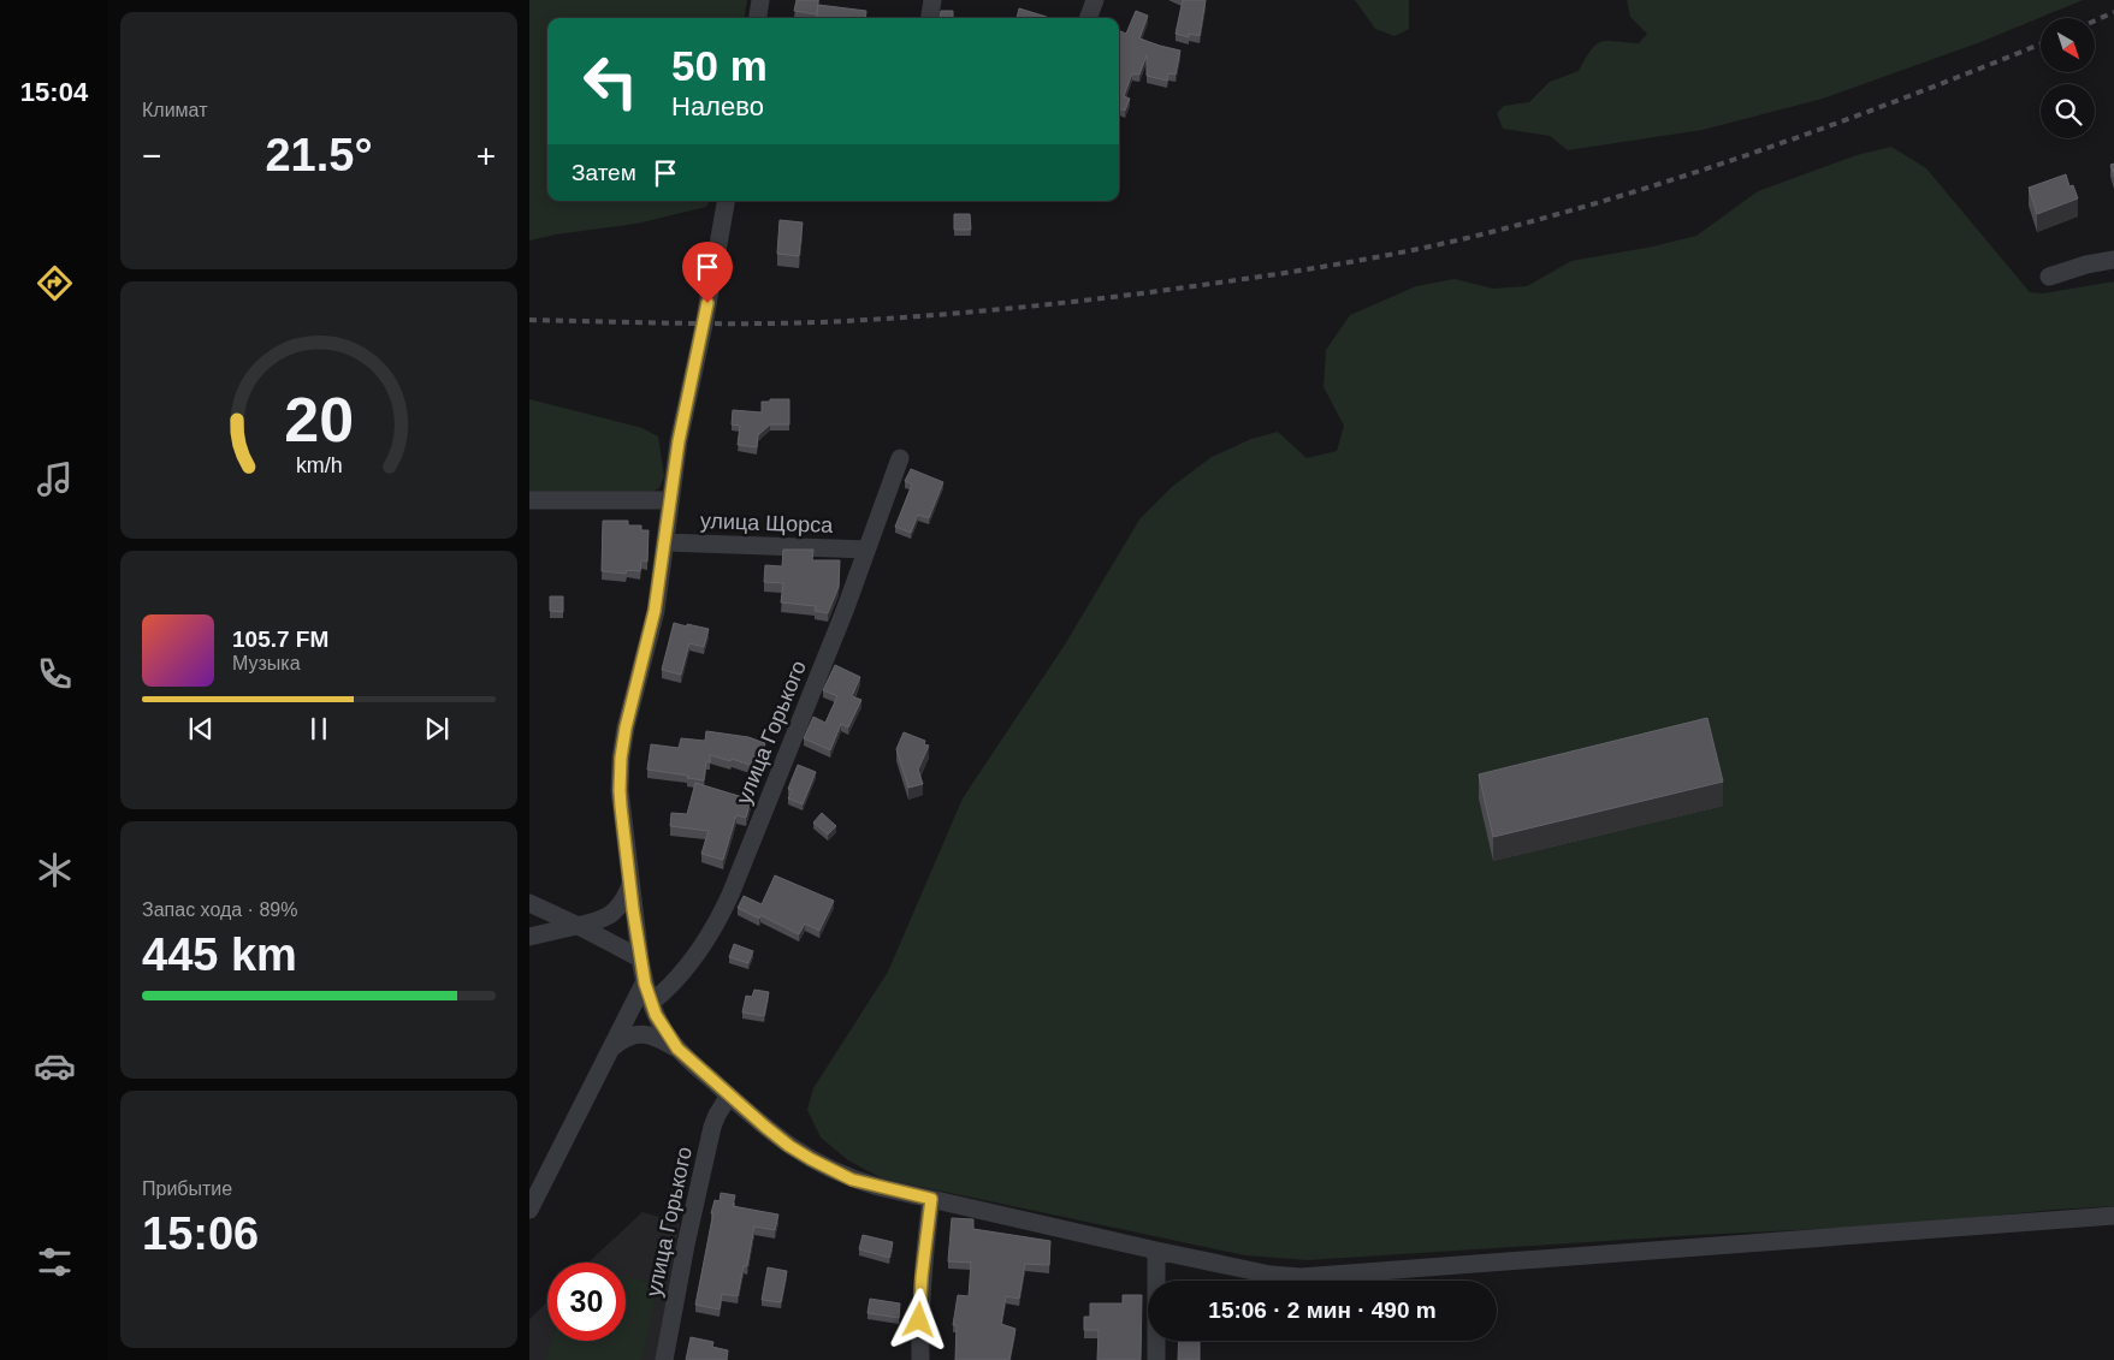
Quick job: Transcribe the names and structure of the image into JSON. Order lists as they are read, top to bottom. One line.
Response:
{"streets":{"street":["улица Щорса","улица Горького"]},"crossings":[["улица Щорса","улица Горького"]],"north":"bottom right","page":{"tabs":"15:04","tile":["Климат",["Запас хода · 89%","445 km"],["Прибытие","15:06"]],"turn":["50 m","Налево"],"heat":["−","21.5°","+"],"then":"Затем","song":["105.7 FM","Музыка"],"limit":"30","trip":"15:06 · 2 мин · 490 m","gauge":["20","km/h"]}}
